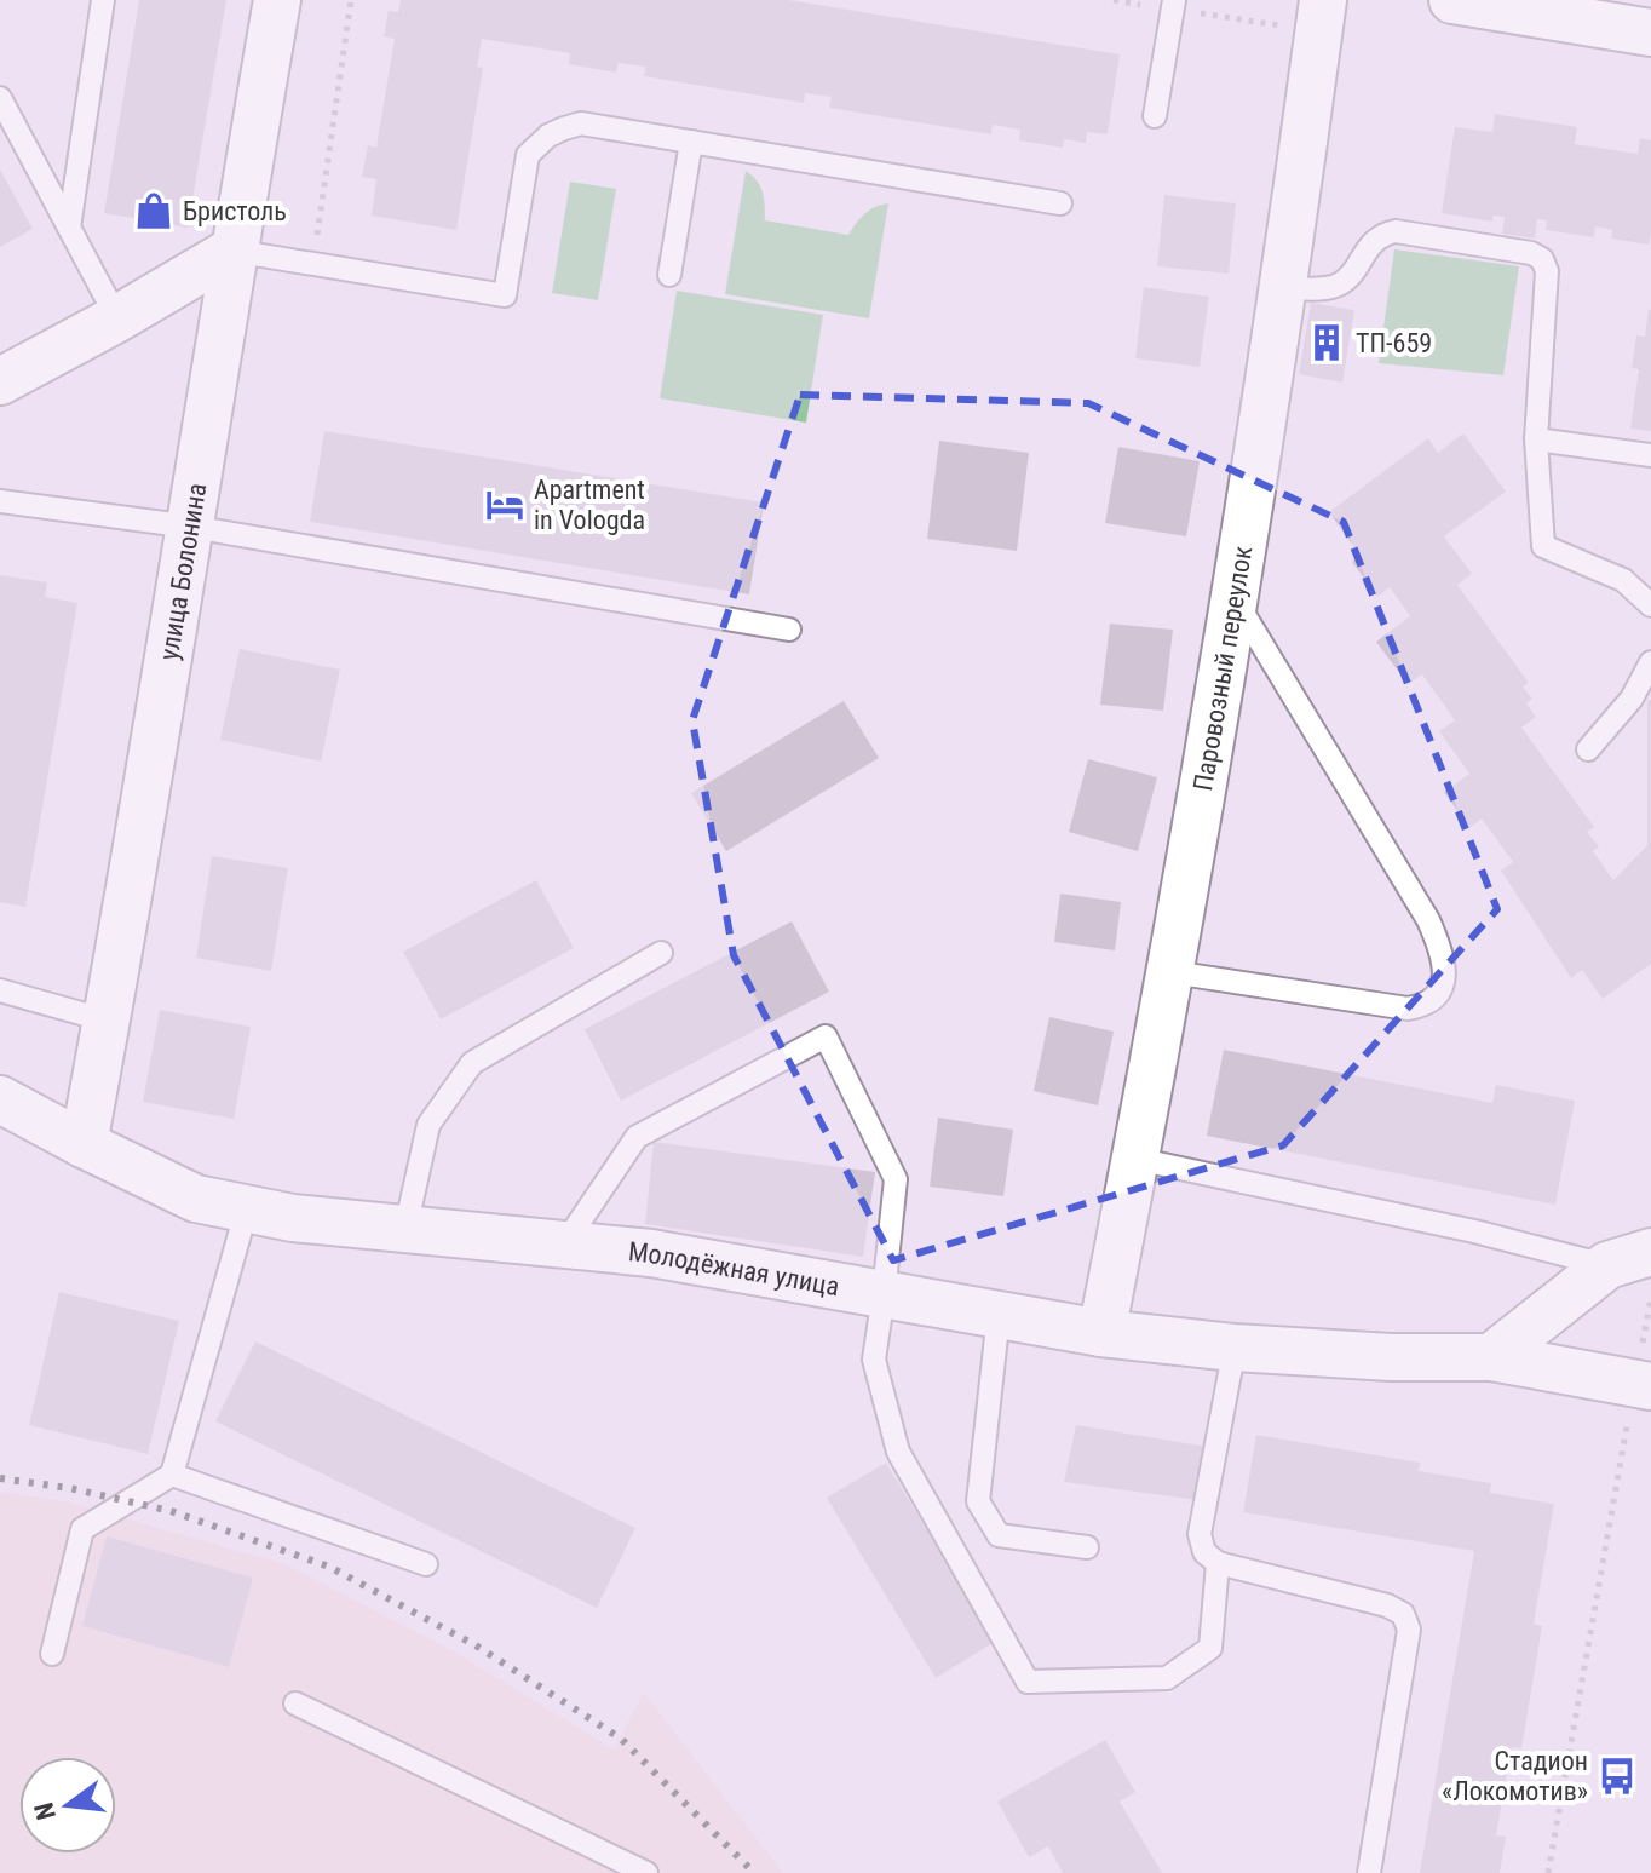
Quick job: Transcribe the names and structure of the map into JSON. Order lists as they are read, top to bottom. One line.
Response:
{"streets":{"street":["улица Болонина","Паровозный переулок","Молодёжная улица"]},"crossings":[["улица Болонина","Молодёжная улица"],["Паровозный переулок","Молодёжная улица"]],"places":{"shop":["Бристоль"],"building":["ТП-659"],"hotel":["Apartment in Vologda"],"bus stop":["Стадион «Локомотив»"]},"north":"left"}
